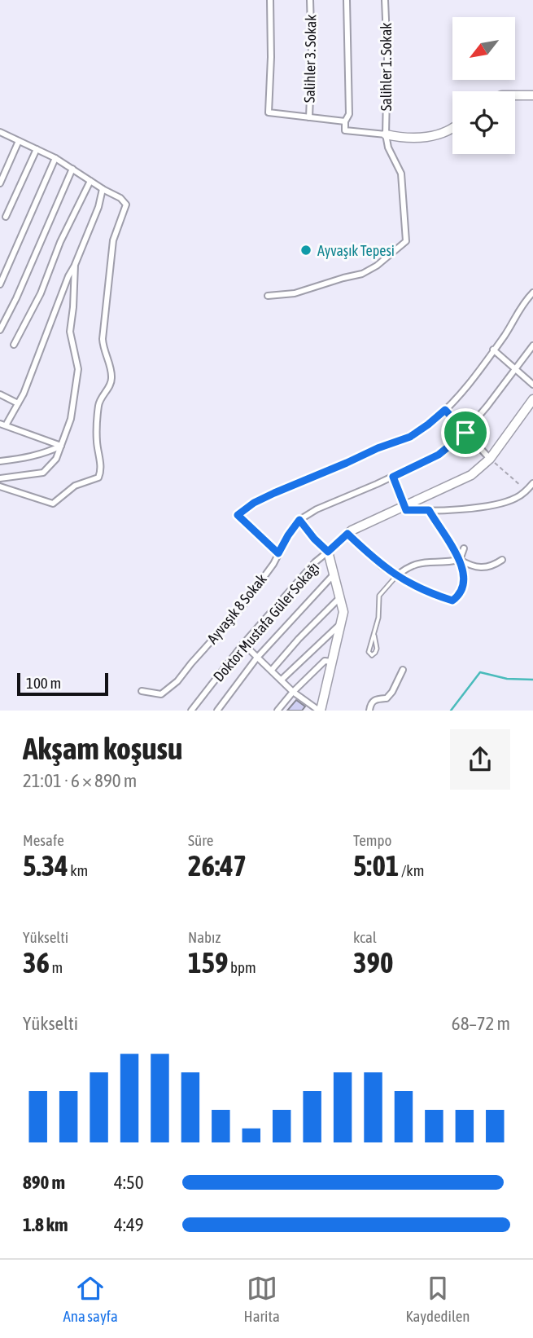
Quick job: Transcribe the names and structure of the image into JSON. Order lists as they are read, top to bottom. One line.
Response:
{"streets":{"street":["Salihler 3. Sokak","Salihler 1. Sokak","Ayvaşık 8 Sokak","Doktor Mustafa Güler Sokağı"]},"places":["Ayvaşık Tepesi"],"scale_bar":"100 m","north":"bottom left","page":{"scale":"100 m","heading":["Akşam koşusu","21:01 · 6 × 890 m"],"stats":[["Mesafe","5.34 km"],["Süre","26:47"],["Tempo","5:01 /km"],["Yükselti","36 m"],["Nabız","159 bpm"],["kcal","390"]],"chart":["Yükselti","68–72 m"],"list":[{"name":"890 m","note":"4:50"},{"name":"1.8 km","note":"4:49"}],"tabs":["Ana sayfa","Harita","Kaydedilen"]}}
